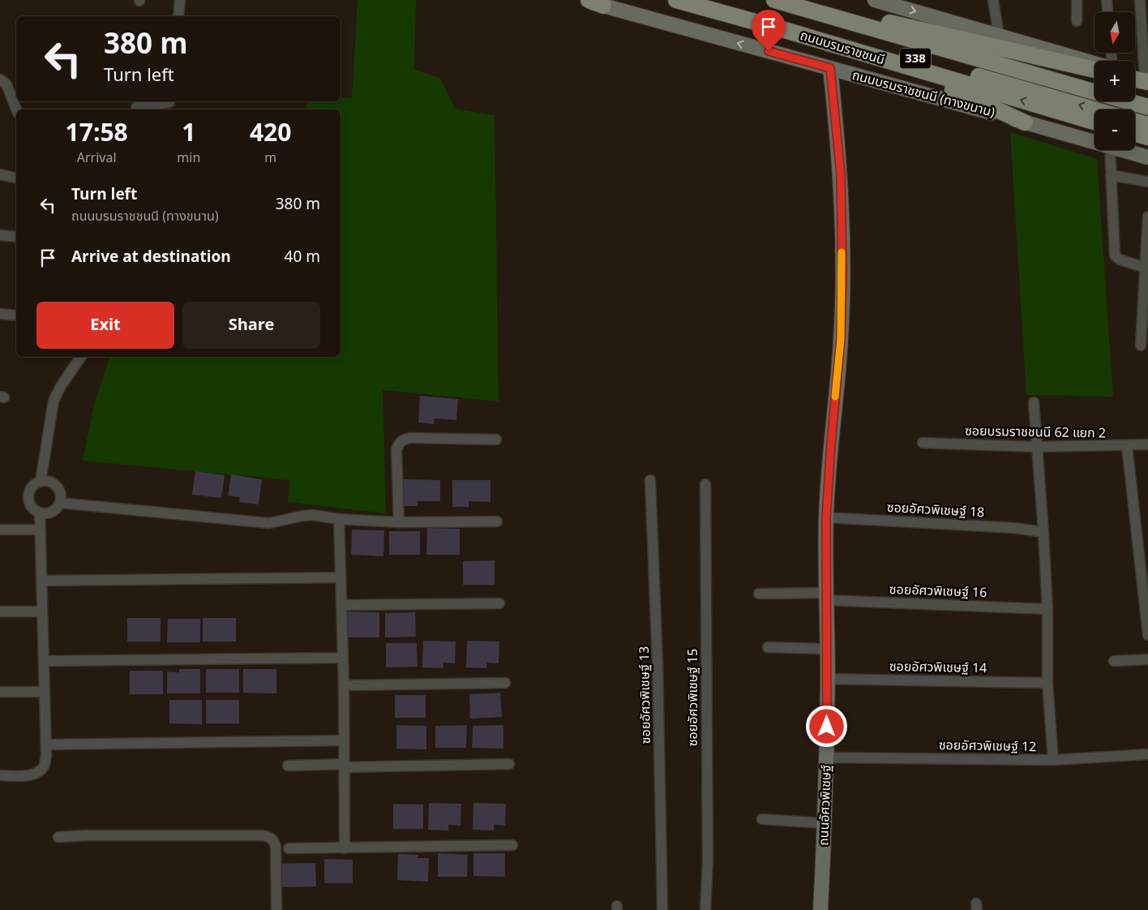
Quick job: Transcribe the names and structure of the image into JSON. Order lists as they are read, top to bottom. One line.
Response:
{"streets":{"main road":["ถนนบรมราชชนนี","338","ถนนบรมราชชนนี (ทางขนาน)","ถนนอัศวพิเชษฐ์"],"street":["ซอยบรมราชชนนี 62 แยก 2","ซอยอัศวพิเชษฐ์ 18","ซอยอัศวพิเชษฐ์ 16","ซอยอัศวพิเชษฐ์ 14","ซอยอัศวพิเชษฐ์ 13","ซอยอัศวพิเชษฐ์ 15","ซอยอัศวพิเชษฐ์ 12"]},"crossings":[["ถนนบรมราชชนนี (ทางขนาน)","ถนนอัศวพิเชษฐ์"],["ซอยอัศวพิเชษฐ์ 18","ถนนอัศวพิเชษฐ์"],["ซอยอัศวพิเชษฐ์ 16","ถนนอัศวพิเชษฐ์"],["ซอยอัศวพิเชษฐ์ 14","ถนนอัศวพิเชษฐ์"],["ซอยอัศวพิเชษฐ์ 12","ถนนอัศวพิเชษฐ์"]],"north":"bottom","page":{"map_buttons":["+","−"],"turn":["380 m","Turn left"],"eta":["17:58","Arrival","1","min","420","m"],"list":[{"name":"Turn left","note":"ถนนบรมราชชนนี (ทางขนาน)","value":"380 m"},{"name":"Arrive at destination","value":"40 m"}],"buttons":["Exit","Share"]}}
